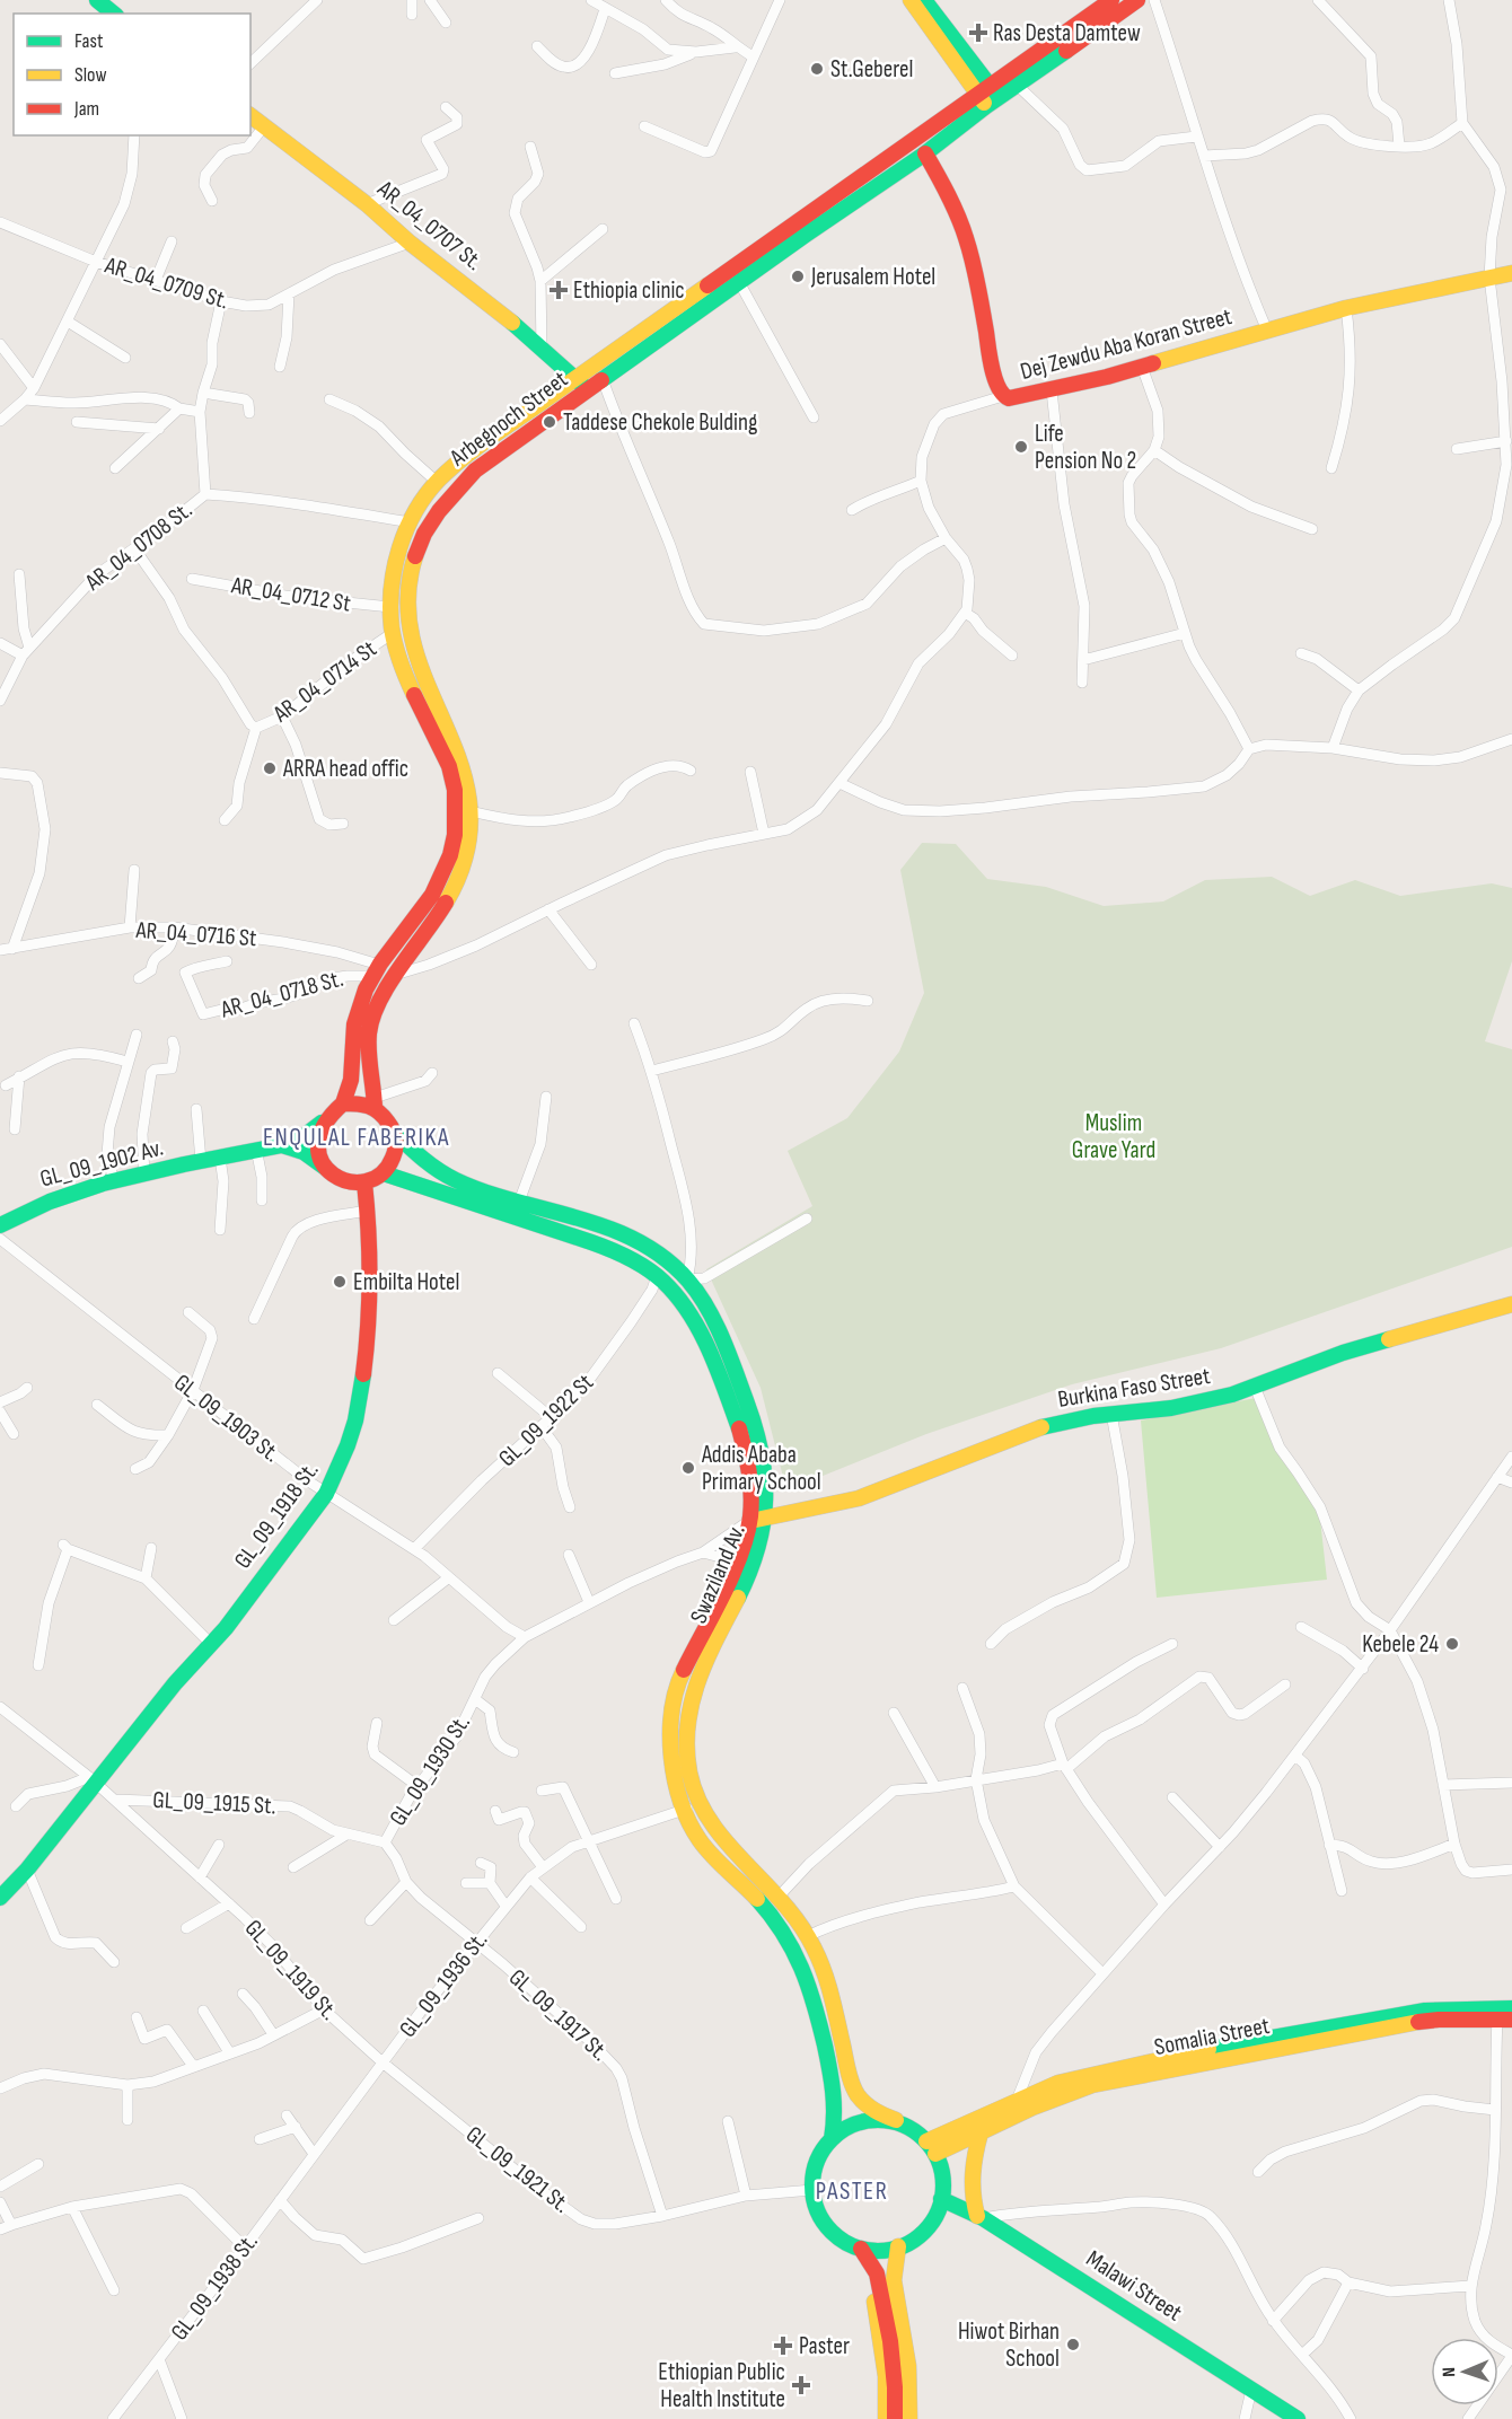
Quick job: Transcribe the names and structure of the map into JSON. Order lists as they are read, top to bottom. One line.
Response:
{"streets":{"main road":["AR_04_0707 St.","Dej Zewdu Aba Koran Street","Arbegnoch Street","GL_09_1902 Av.","Burkina Faso Street","GL_09_1918 St.","Swaziland Av.","Somalia Street","Malawi Street"],"street":["AR_04_0709 St.","AR_04_0708 St.","AR_04_0712 St","AR_04_0714 St","AR_04_0716 St","AR_04_0718 St.","GL_09_1903 St.","GL_09_1922 St","GL_09_1930 St.","GL_09_1915 St.","GL_09_1919 St.","GL_09_1936 St.","GL_09_1917 St.","GL_09_1921 St.","GL_09_1938 St."]},"crossings":[["AR_04_0707 St.","AR_04_0709 St."],["AR_04_0707 St.","Arbegnoch Street"],["Dej Zewdu Aba Koran Street","Arbegnoch Street"],["Arbegnoch Street","AR_04_0708 St."],["Arbegnoch Street","AR_04_0712 St"],["Arbegnoch Street","AR_04_0714 St"],["Arbegnoch Street","AR_04_0716 St"],["Arbegnoch Street","AR_04_0718 St."],["Arbegnoch Street","GL_09_1902 Av."],["Arbegnoch Street","GL_09_1918 St."],["Arbegnoch Street","Swaziland Av."],["AR_04_0716 St","AR_04_0718 St."],["GL_09_1902 Av.","GL_09_1918 St."],["GL_09_1902 Av.","Swaziland Av."],["Burkina Faso Street","Swaziland Av."],["Burkina Faso Street","GL_09_1930 St."],["GL_09_1903 St.","GL_09_1922 St"],["GL_09_1903 St.","GL_09_1918 St."],["GL_09_1903 St.","GL_09_1930 St."],["GL_09_1922 St","Swaziland Av."],["GL_09_1918 St.","Swaziland Av."],["GL_09_1918 St.","GL_09_1919 St."],["Swaziland Av.","GL_09_1930 St."],["Swaziland Av.","GL_09_1936 St."],["Swaziland Av.","Somalia Street"],["Swaziland Av.","GL_09_1921 St."],["Swaziland Av.","Malawi Street"],["GL_09_1930 St.","GL_09_1915 St."],["GL_09_1915 St.","GL_09_1919 St."],["GL_09_1919 St.","GL_09_1936 St."],["GL_09_1919 St.","GL_09_1921 St."],["GL_09_1919 St.","GL_09_1938 St."],["GL_09_1936 St.","GL_09_1917 St."],["GL_09_1936 St.","GL_09_1921 St."],["GL_09_1936 St.","GL_09_1938 St."],["GL_09_1917 St.","GL_09_1921 St."],["Somalia Street","GL_09_1921 St."],["Somalia Street","Malawi Street"],["GL_09_1921 St.","Malawi Street"],["GL_09_1921 St.","GL_09_1938 St."]],"districts":["ENQULAL FABERIKA","PASTER"],"parks":["Muslim Grave Yard"],"places":{"health":["Ras Desta Damtew","Ethiopia clinic","Paster","Ethiopian Public Health Institute"],"other":["St.Geberel","Jerusalem Hotel","Taddese Chekole Bulding","Life Pension No 2","ARRA head offic","Embilta Hotel","Addis Ababa Primary School","Kebele 24","Hiwot Birhan School"]},"legend":["Fast","Slow","Jam"],"north":"left"}
